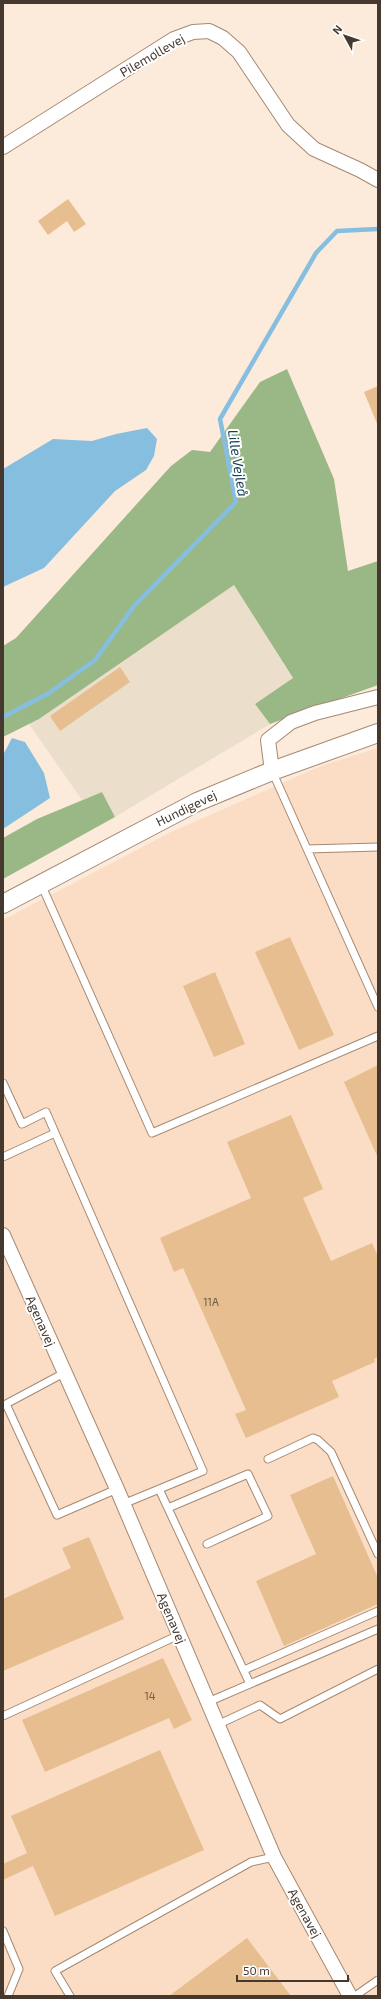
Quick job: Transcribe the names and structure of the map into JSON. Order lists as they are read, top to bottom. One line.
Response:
{"streets":{"street":["Pilemøllevej","Hundigevej","Agenavej"]},"water":["Lille Vejleå"],"house_numbers":["11A","14"],"scale_bar":"50 m","north":"top left"}
